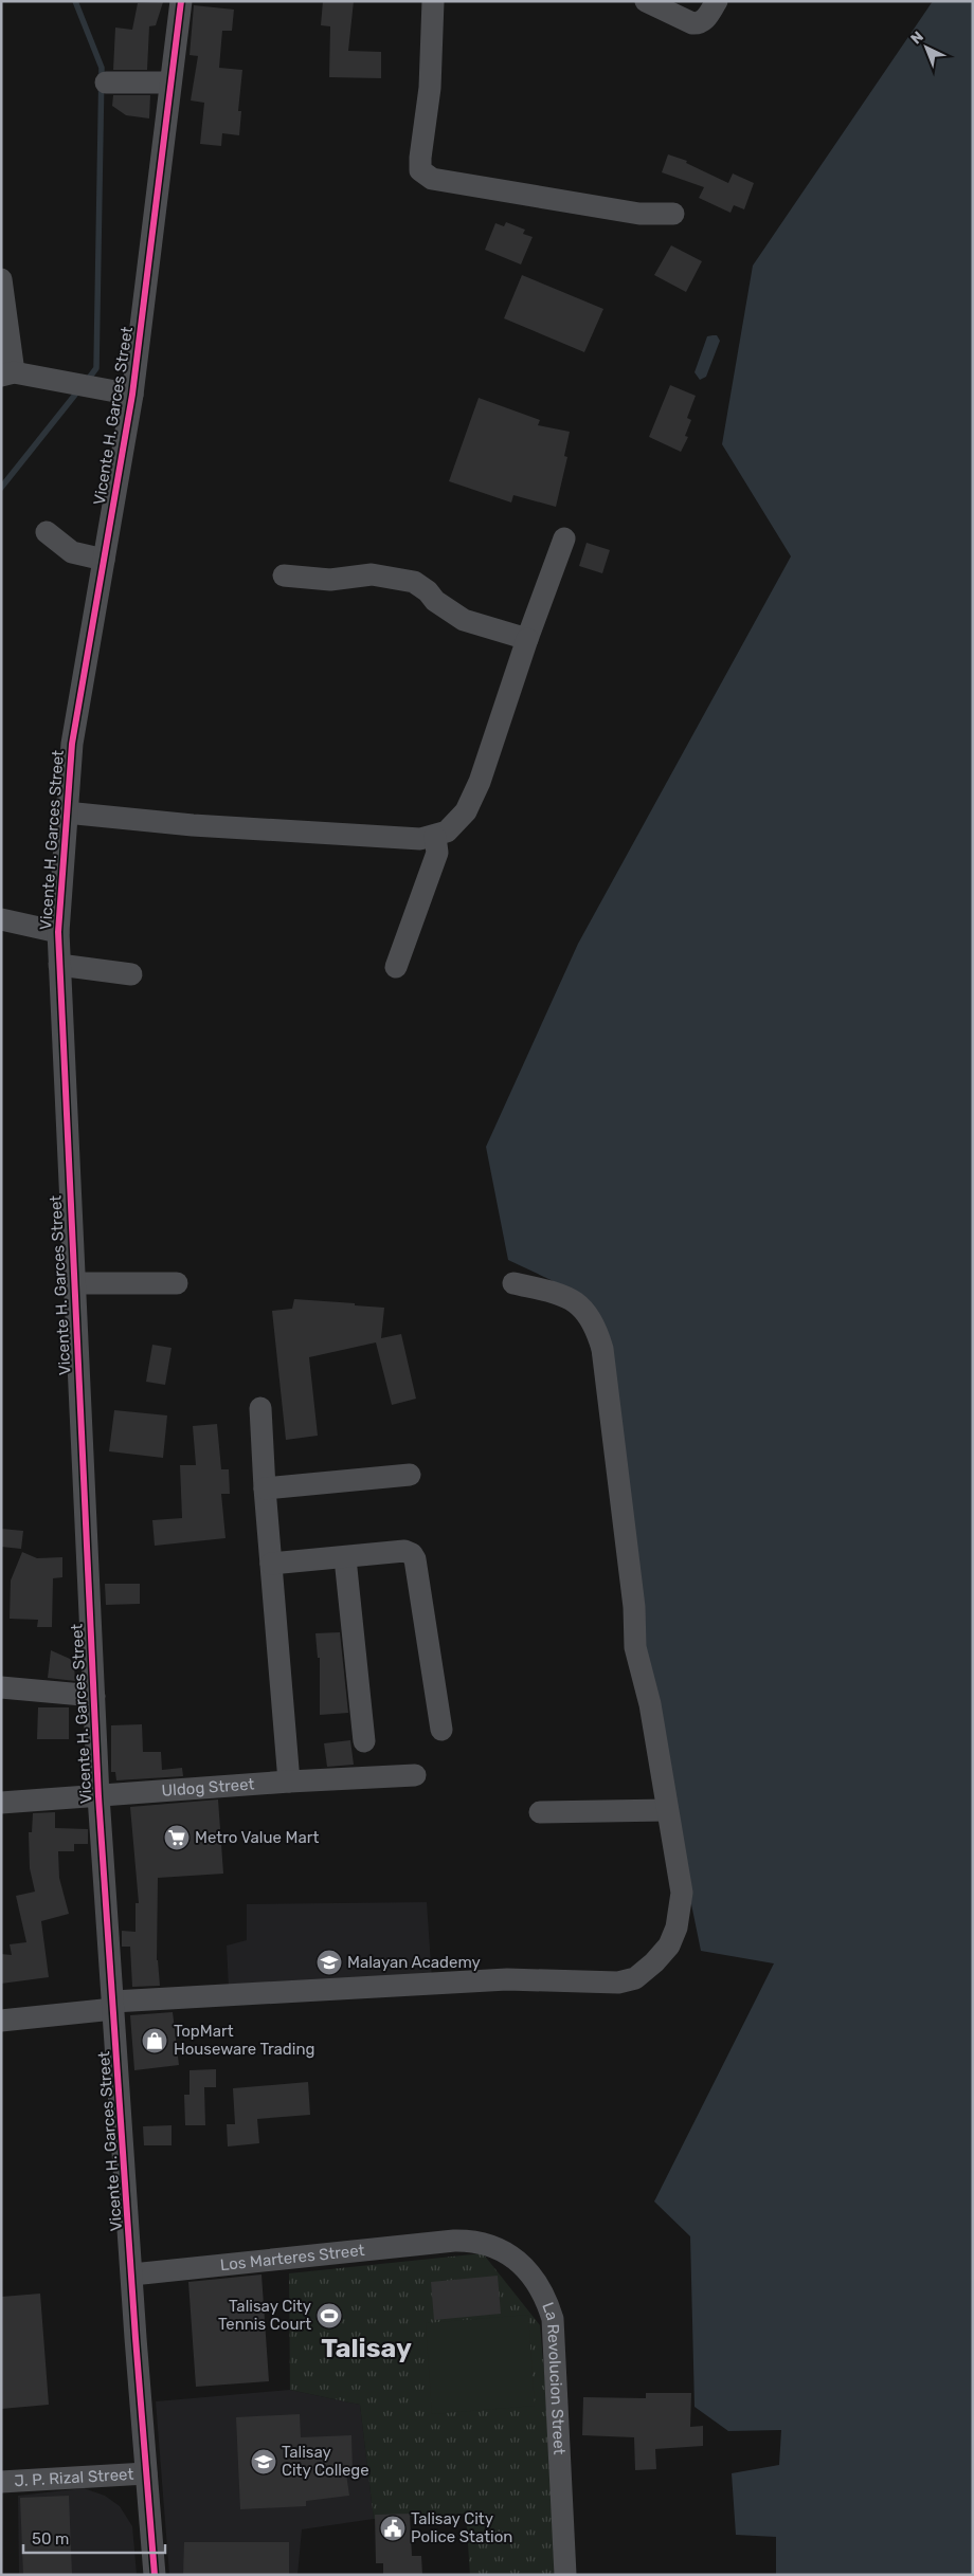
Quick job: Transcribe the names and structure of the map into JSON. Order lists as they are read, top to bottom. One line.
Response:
{"streets":{"street":["Vicente H. Garces Street","Uldog Street","Los Marteres Street","La Revolucion Street","J. P. Rizal Street"]},"crossings":[["Vicente H. Garces Street","Uldog Street"],["Vicente H. Garces Street","Los Marteres Street"],["Vicente H. Garces Street","J. P. Rizal Street"],["Los Marteres Street","La Revolucion Street"]],"districts":["Talisay"],"places":{"supermarket":["Metro Value Mart"],"school or university":["Malayan Academy","Talisay City College"],"shop":["TopMart Houseware Trading"],"sports":["Talisay City Tennis Court"],"public building":["Talisay City Police Station"]},"scale_bar":"50 m","north":"top left"}
